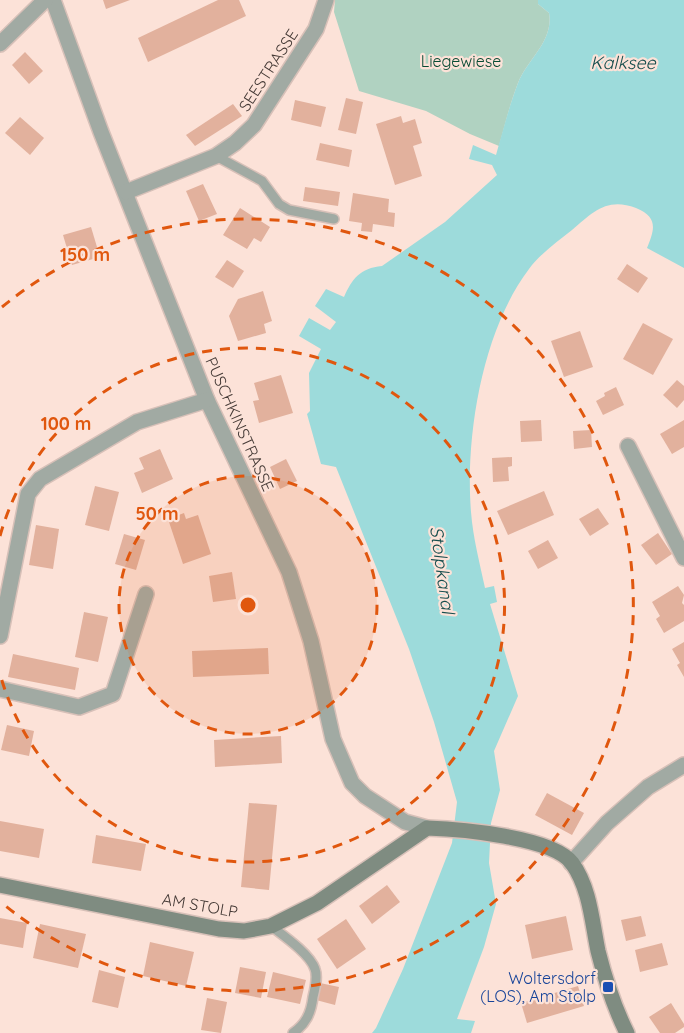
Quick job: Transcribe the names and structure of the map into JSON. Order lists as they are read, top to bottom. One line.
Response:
{"streets":{"main road":["AM STOLP"],"street":["SEESTRASSE","PUSCHKINSTRASSE"]},"crossings":[["SEESTRASSE","PUSCHKINSTRASSE"],["PUSCHKINSTRASSE","AM STOLP"]],"water":["Kalksee","Stolpkanal"],"parks":["Liegewiese"],"places":{"transit":["Woltersdorf (LOS), Am Stolp"]},"rings":["150 m","100 m","50 m"]}
